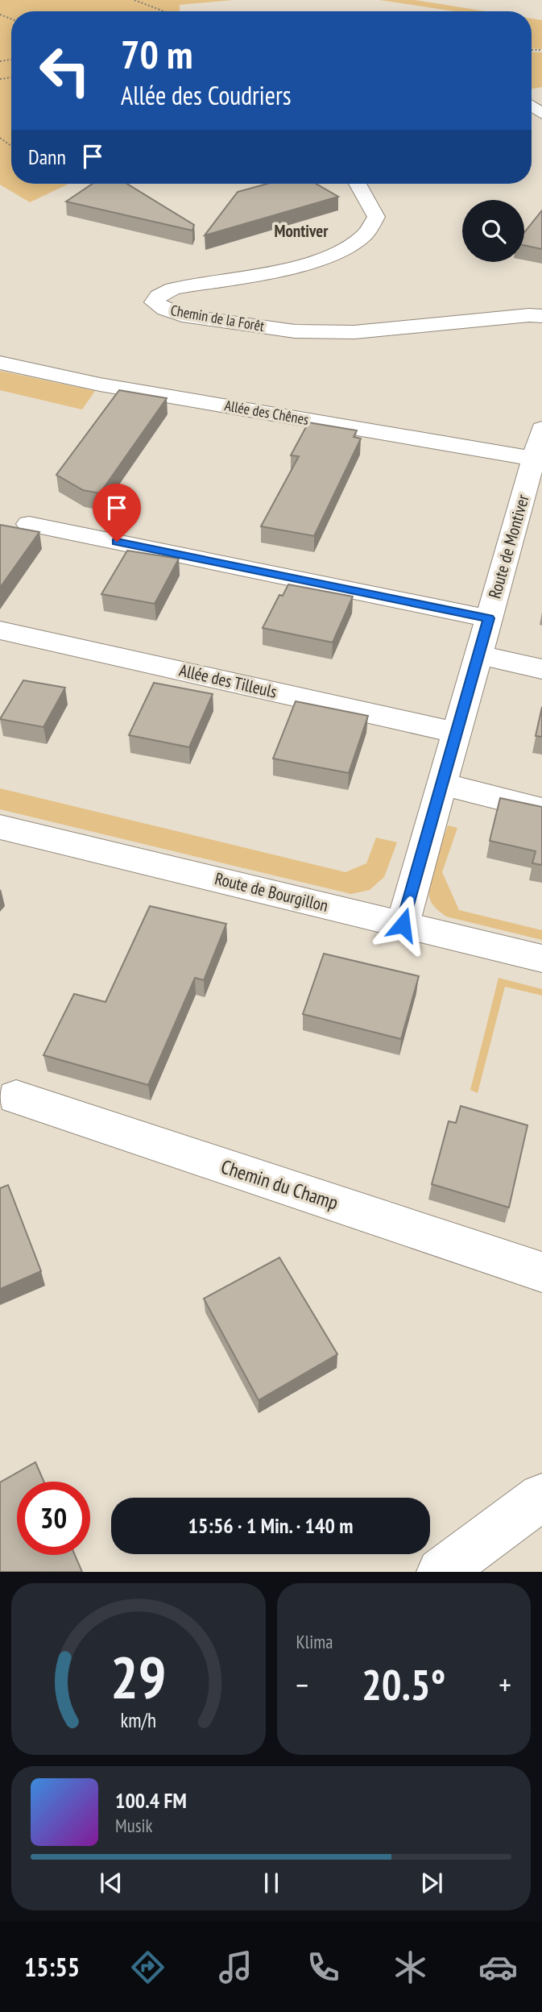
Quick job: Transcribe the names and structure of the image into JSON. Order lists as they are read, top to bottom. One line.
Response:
{"streets":{"street":["Chemin de la Forêt","Allée des Chênes","Route de Montiver","Allée des Tilleuls","Route de Bourgillon","Chemin du Champ"]},"crossings":[["Allée des Chênes","Route de Montiver"],["Route de Montiver","Allée des Tilleuls"],["Route de Montiver","Route de Bourgillon"]],"districts":["Montiver"],"page":{"turn":["70 m","Allée des Coudriers"],"then":"Dann","limit":"30","trip":"15:56 · 1 Min. · 140 m","tile":"Klima","heat":["−","20.5°","+"],"song":["100.4 FM","Musik"],"tabs":"15:55","gauge":["29","km/h"]}}
